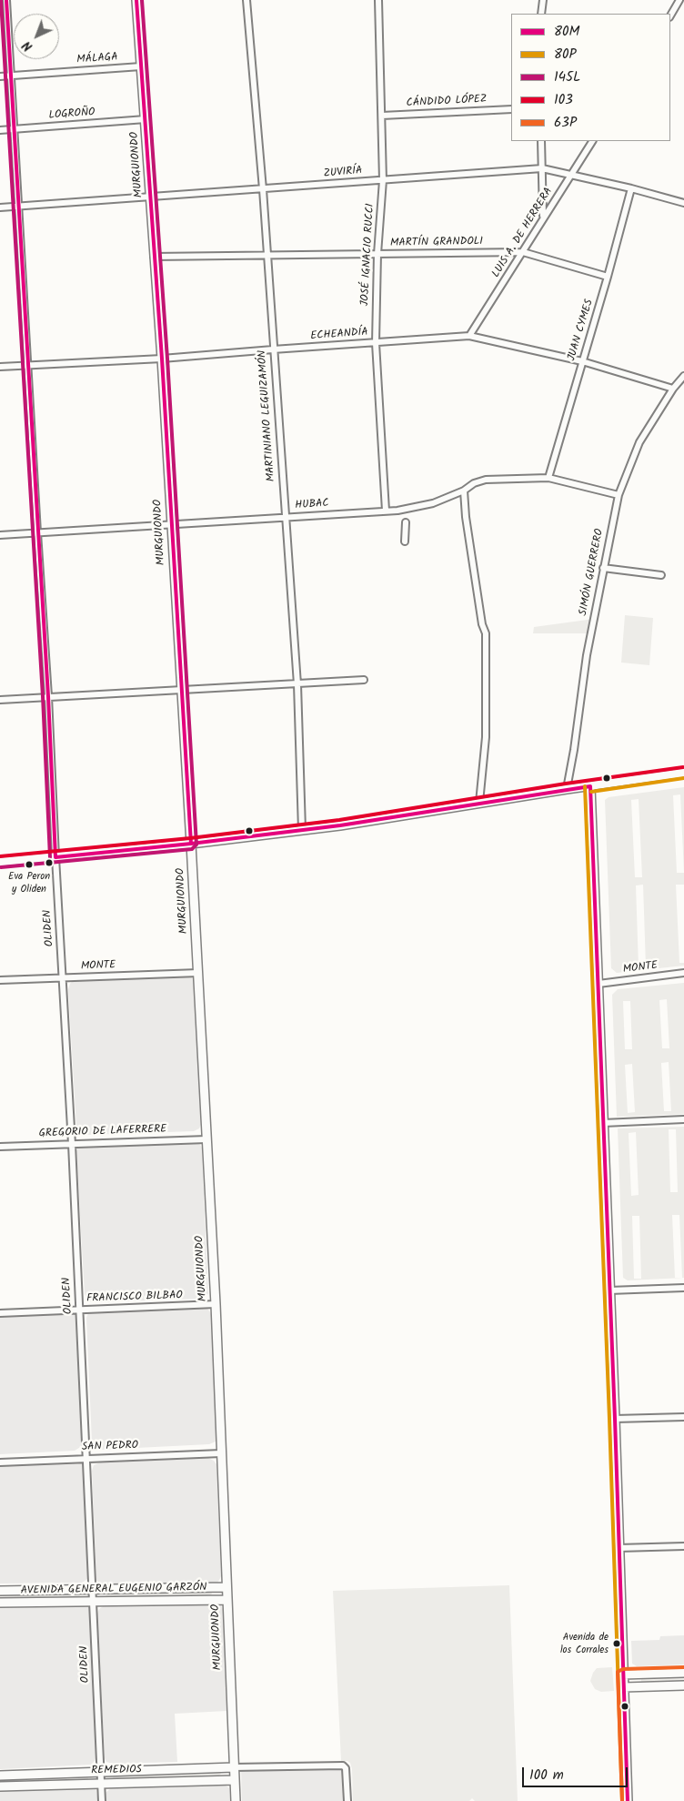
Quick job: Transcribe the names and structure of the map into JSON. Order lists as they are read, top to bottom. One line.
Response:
{"streets":{"street":["MÁLAGA","CÁNDIDO LÓPEZ","LOGROÑO","MURGUIONDO","ZUVIRÍA","LUIS A. DE HERRERA","MARTÍN GRANDOLI","JOSÉ IGNACIO RUCCI","JUAN CYMES","ECHEANDÍA","MARTINIANO LEGUIZAMÓN","HUBAC","SIMÓN GUERRERO","OLIDEN","MONTE","GREGORIO DE LAFERRERE","FRANCISCO BILBAO","SAN PEDRO","AVENIDA GENERAL EUGENIO GARZÓN","REMEDIOS"]},"crossings":[["MÁLAGA","MURGUIONDO"],["MÁLAGA","OLIDEN"],["CÁNDIDO LÓPEZ","JOSÉ IGNACIO RUCCI"],["LOGROÑO","MURGUIONDO"],["LOGROÑO","OLIDEN"],["MURGUIONDO","ZUVIRÍA"],["MURGUIONDO","MARTÍN GRANDOLI"],["MURGUIONDO","ECHEANDÍA"],["MURGUIONDO","HUBAC"],["MURGUIONDO","MONTE"],["MURGUIONDO","GREGORIO DE LAFERRERE"],["MURGUIONDO","FRANCISCO BILBAO"],["MURGUIONDO","SAN PEDRO"],["MURGUIONDO","AVENIDA GENERAL EUGENIO GARZÓN"],["MURGUIONDO","REMEDIOS"],["ZUVIRÍA","LUIS A. DE HERRERA"],["ZUVIRÍA","JOSÉ IGNACIO RUCCI"],["ZUVIRÍA","JUAN CYMES"],["ZUVIRÍA","MARTINIANO LEGUIZAMÓN"],["ZUVIRÍA","OLIDEN"],["LUIS A. DE HERRERA","MARTÍN GRANDOLI"],["LUIS A. DE HERRERA","ECHEANDÍA"],["MARTÍN GRANDOLI","JOSÉ IGNACIO RUCCI"],["MARTÍN GRANDOLI","JUAN CYMES"],["MARTÍN GRANDOLI","MARTINIANO LEGUIZAMÓN"],["JOSÉ IGNACIO RUCCI","ECHEANDÍA"],["JOSÉ IGNACIO RUCCI","HUBAC"],["JUAN CYMES","ECHEANDÍA"],["JUAN CYMES","HUBAC"],["ECHEANDÍA","MARTINIANO LEGUIZAMÓN"],["ECHEANDÍA","SIMÓN GUERRERO"],["ECHEANDÍA","OLIDEN"],["MARTINIANO LEGUIZAMÓN","HUBAC"],["HUBAC","SIMÓN GUERRERO"],["HUBAC","OLIDEN"],["OLIDEN","MONTE"],["OLIDEN","GREGORIO DE LAFERRERE"],["OLIDEN","FRANCISCO BILBAO"],["OLIDEN","SAN PEDRO"],["OLIDEN","AVENIDA GENERAL EUGENIO GARZÓN"],["OLIDEN","REMEDIOS"]],"places":["Eva Peron y Oliden","Avenida de los Corrales"],"lines":["transit line 80M","transit line 145L","transit line 103","transit line 80P","transit line 63P"],"legend":["80M","80P","145L","103","63P"],"scale_bar":"100 m","north":"bottom left"}
